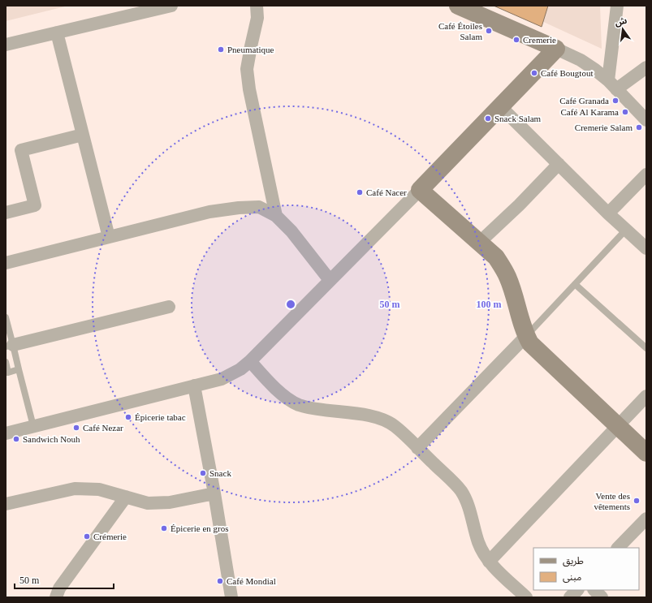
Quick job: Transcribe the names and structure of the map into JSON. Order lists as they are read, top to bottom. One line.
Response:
{"places":["Café Étoiles Salam","Cremerie","Pneumatique","Café Bougtout","Café Granada","Café Al Karama","Snack Salam","Cremerie Salam","Café Nacer","Épicerie tabac","Café Nezar","Sandwich Nouh","Snack","Vente des vêtements","Épicerie en gros","Crémerie","Café Mondial"],"legend":["طريق","مبنى"],"scale_bar":"50 m","north":"top","rings":["50 m","100 m"]}
